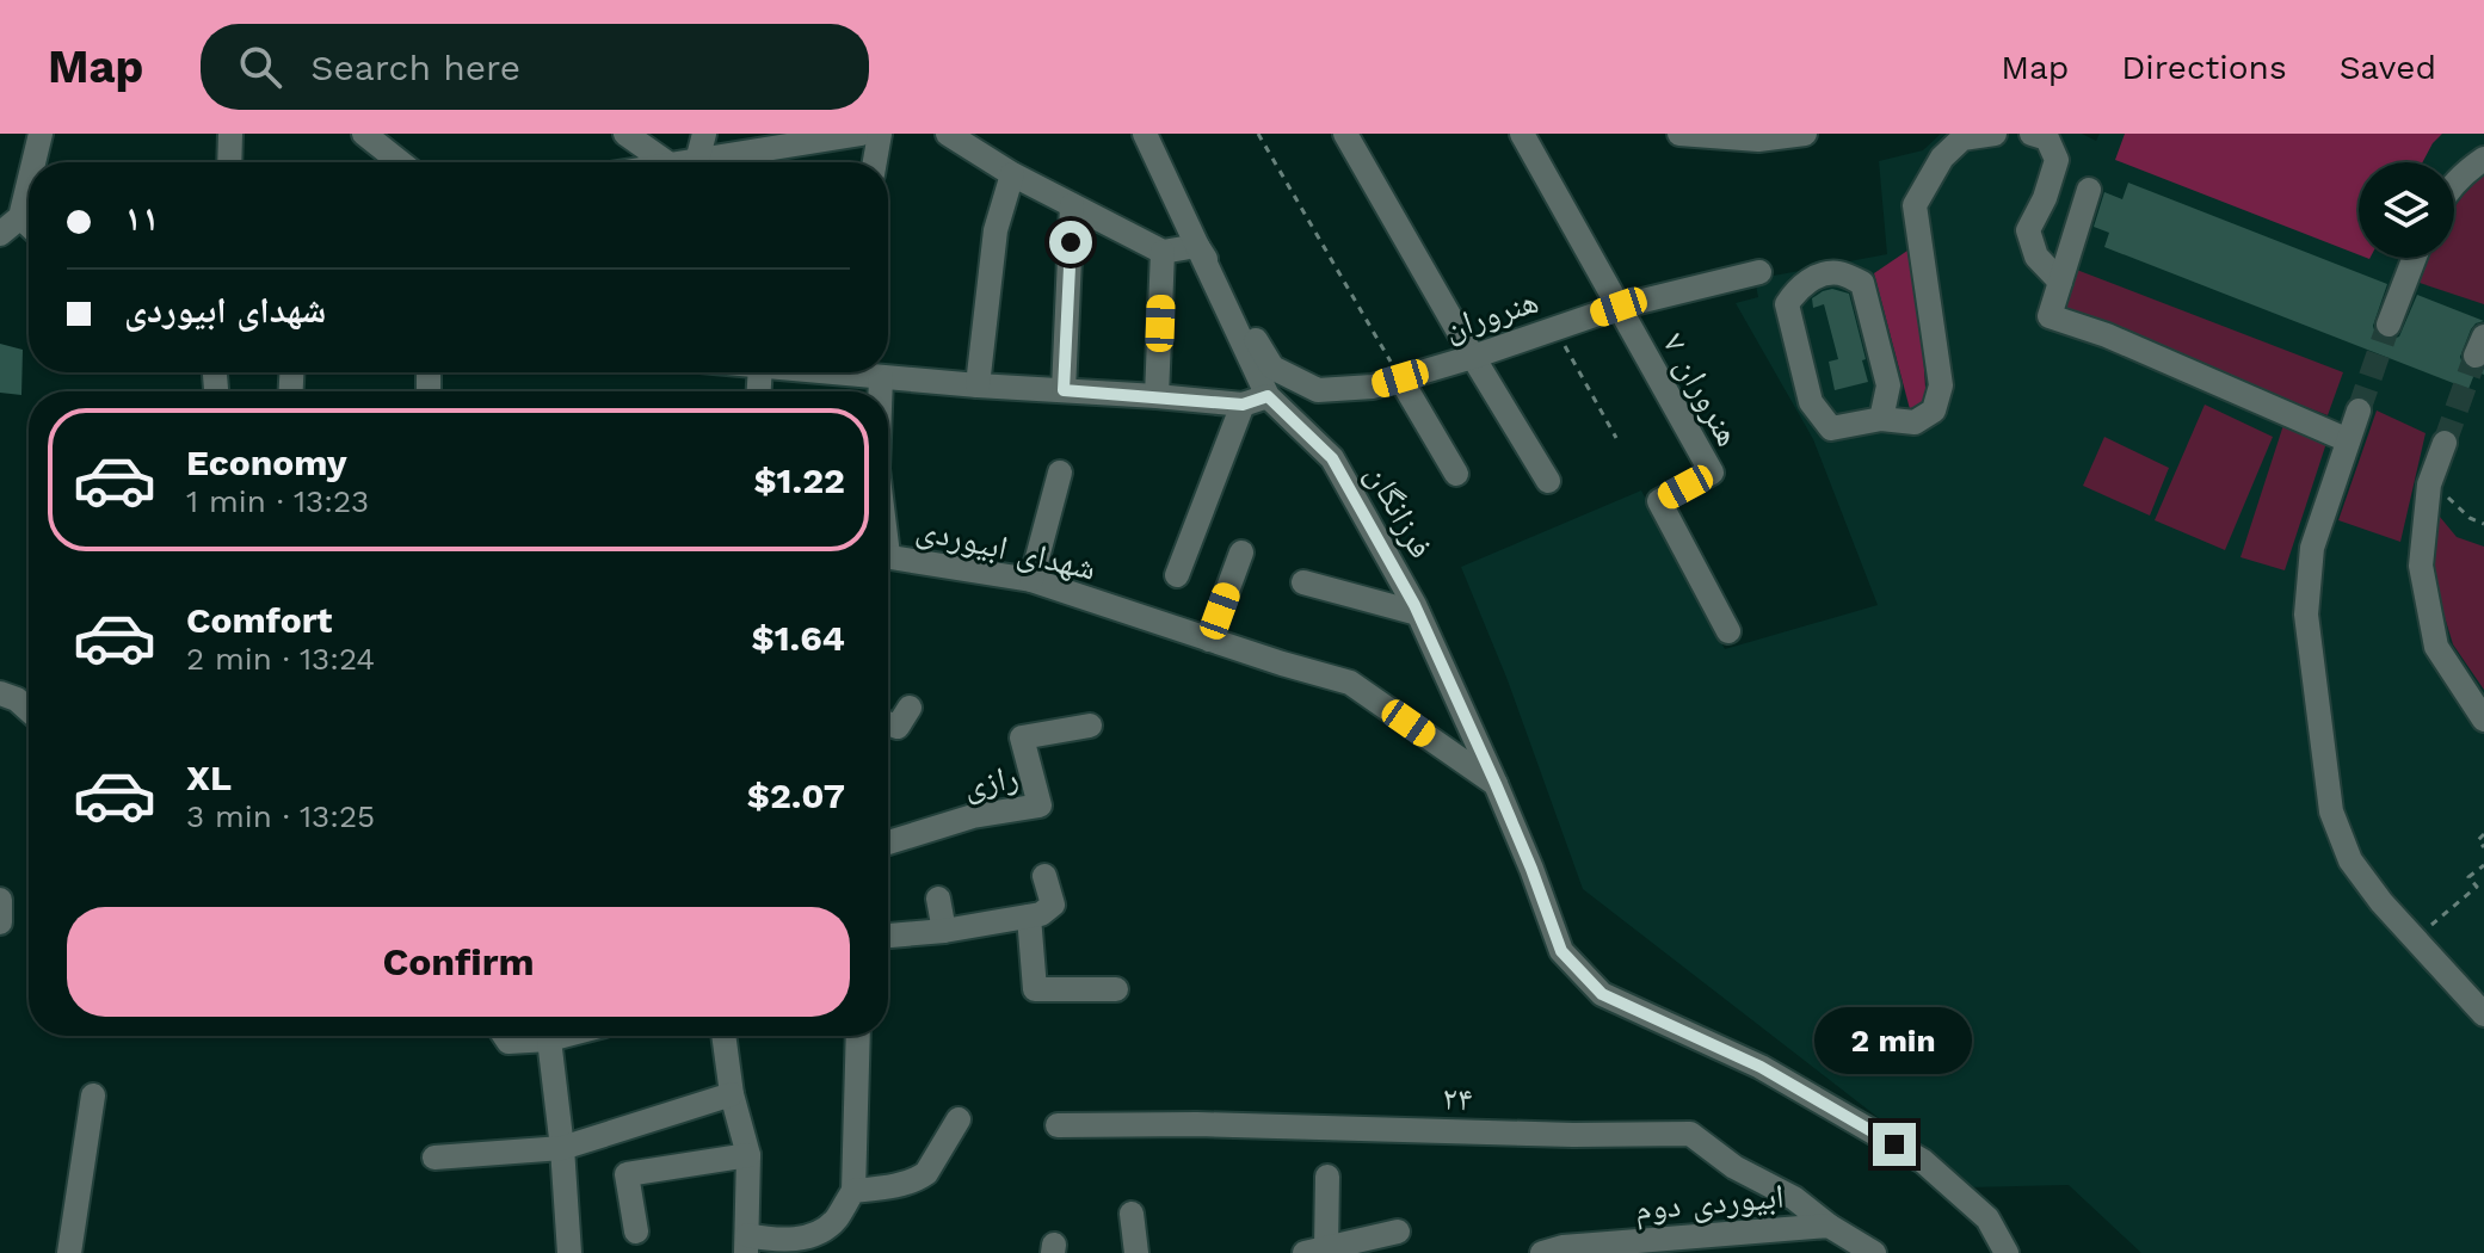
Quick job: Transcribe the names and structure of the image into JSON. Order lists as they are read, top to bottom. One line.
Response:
{"streets":{"street":["هنروران","هنروران ۷","فرزانگان","شهدای ابیوردی","رازی","۲۴","ابیوردی دوم"]},"crossings":[["هنروران","هنروران ۷"],["هنروران","فرزانگان"],["فرزانگان","شهدای ابیوردی"],["۲۴","ابیوردی دوم"]],"page":{"header":"Map","search":"Search here","nav":["Map","Directions","Saved"],"banner":["۱۱","شهدای ابیوردی"],"list":[{"name":"Economy","note":"1 min · 13:23","value":"$1.22"},{"name":"Comfort","note":"2 min · 13:24","value":"$1.64"},{"name":"XL","note":"3 min · 13:25","value":"$2.07"}],"buttons":"Confirm","bubble":"2 min"}}
